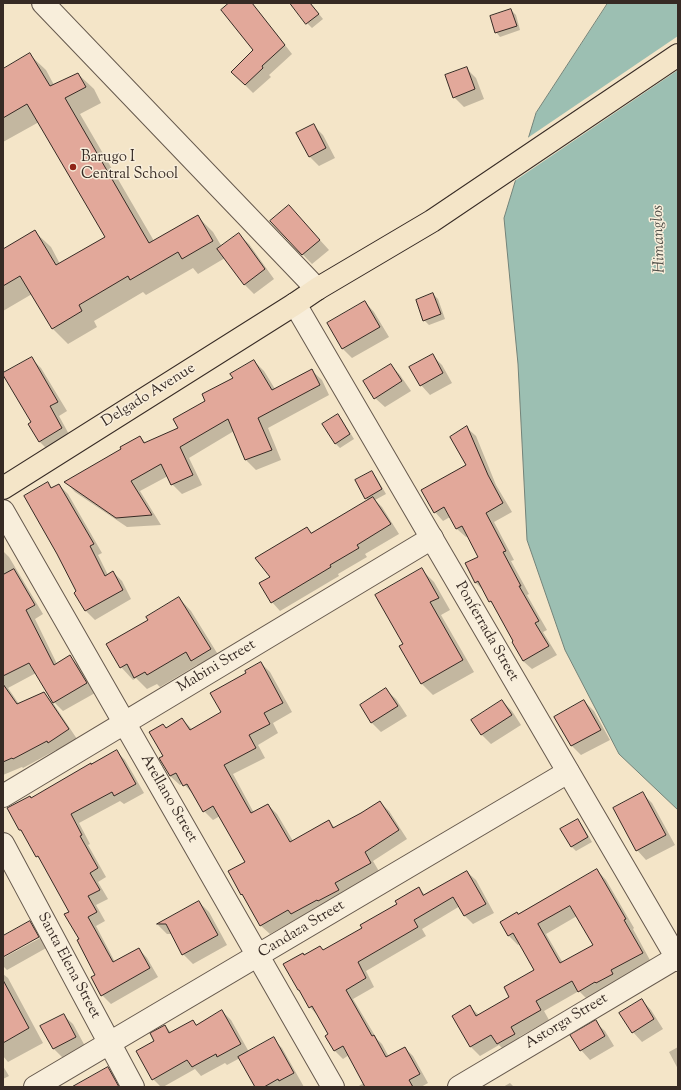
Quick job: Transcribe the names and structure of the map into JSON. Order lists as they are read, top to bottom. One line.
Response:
{"streets":{"main road":["Delgado Avenue"],"street":["Ponferrada Street","Mabini Street","Arellano Street","Candaza Street","Santa Elena Street","Astorga Street"]},"crossings":[["Delgado Avenue","Ponferrada Street"],["Ponferrada Street","Mabini Street"],["Ponferrada Street","Candaza Street"],["Ponferrada Street","Astorga Street"],["Mabini Street","Arellano Street"],["Arellano Street","Candaza Street"],["Candaza Street","Santa Elena Street"]],"water":["Himanglos"],"places":["Barugo I Central School"]}
